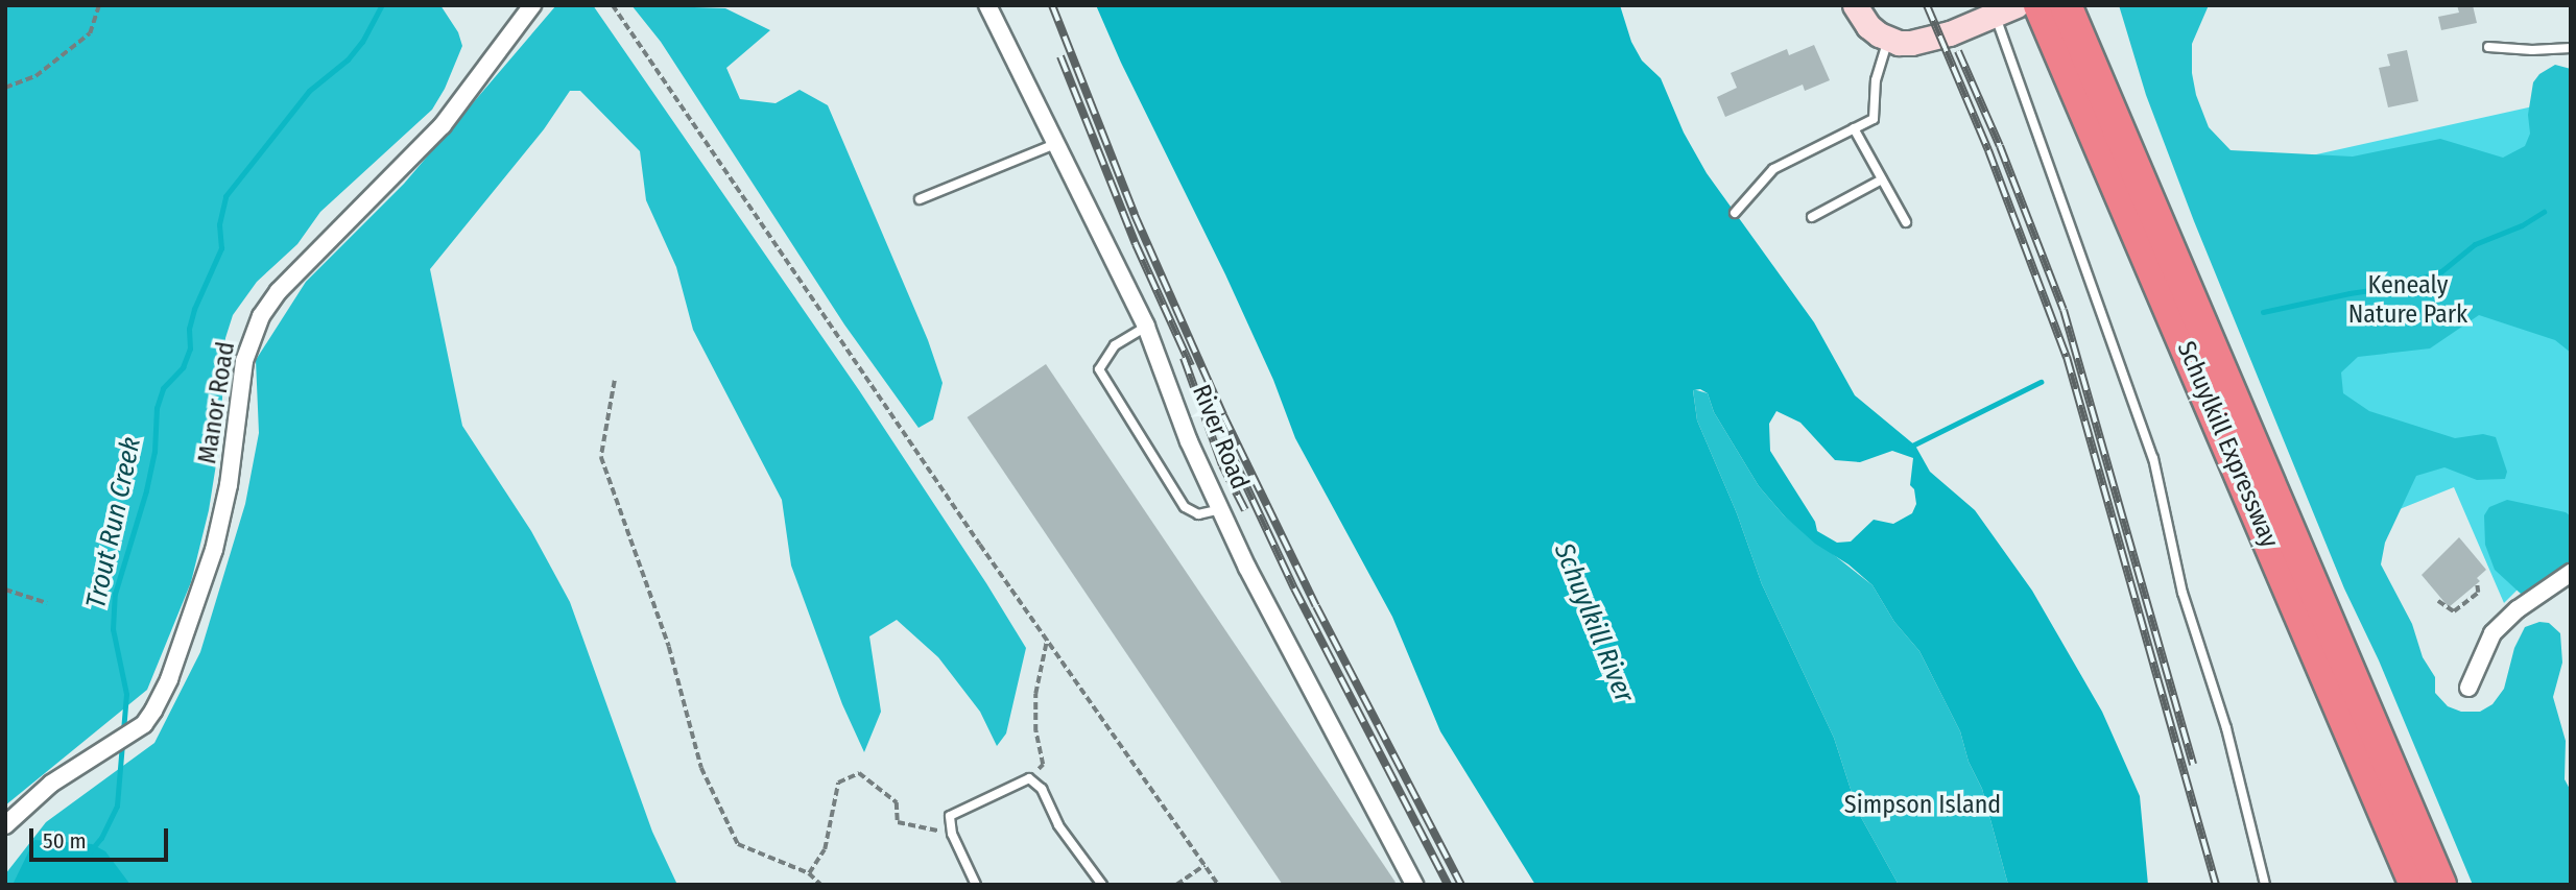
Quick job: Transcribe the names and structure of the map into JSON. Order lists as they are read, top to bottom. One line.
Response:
{"streets":{"highway":["Schuylkill Expressway"],"street":["Manor Road","River Road"]},"water":["Trout Run Creek","Schuylkill River"],"parks":["Kenealy Nature Park","Simpson Island"],"scale_bar":"50 m"}
